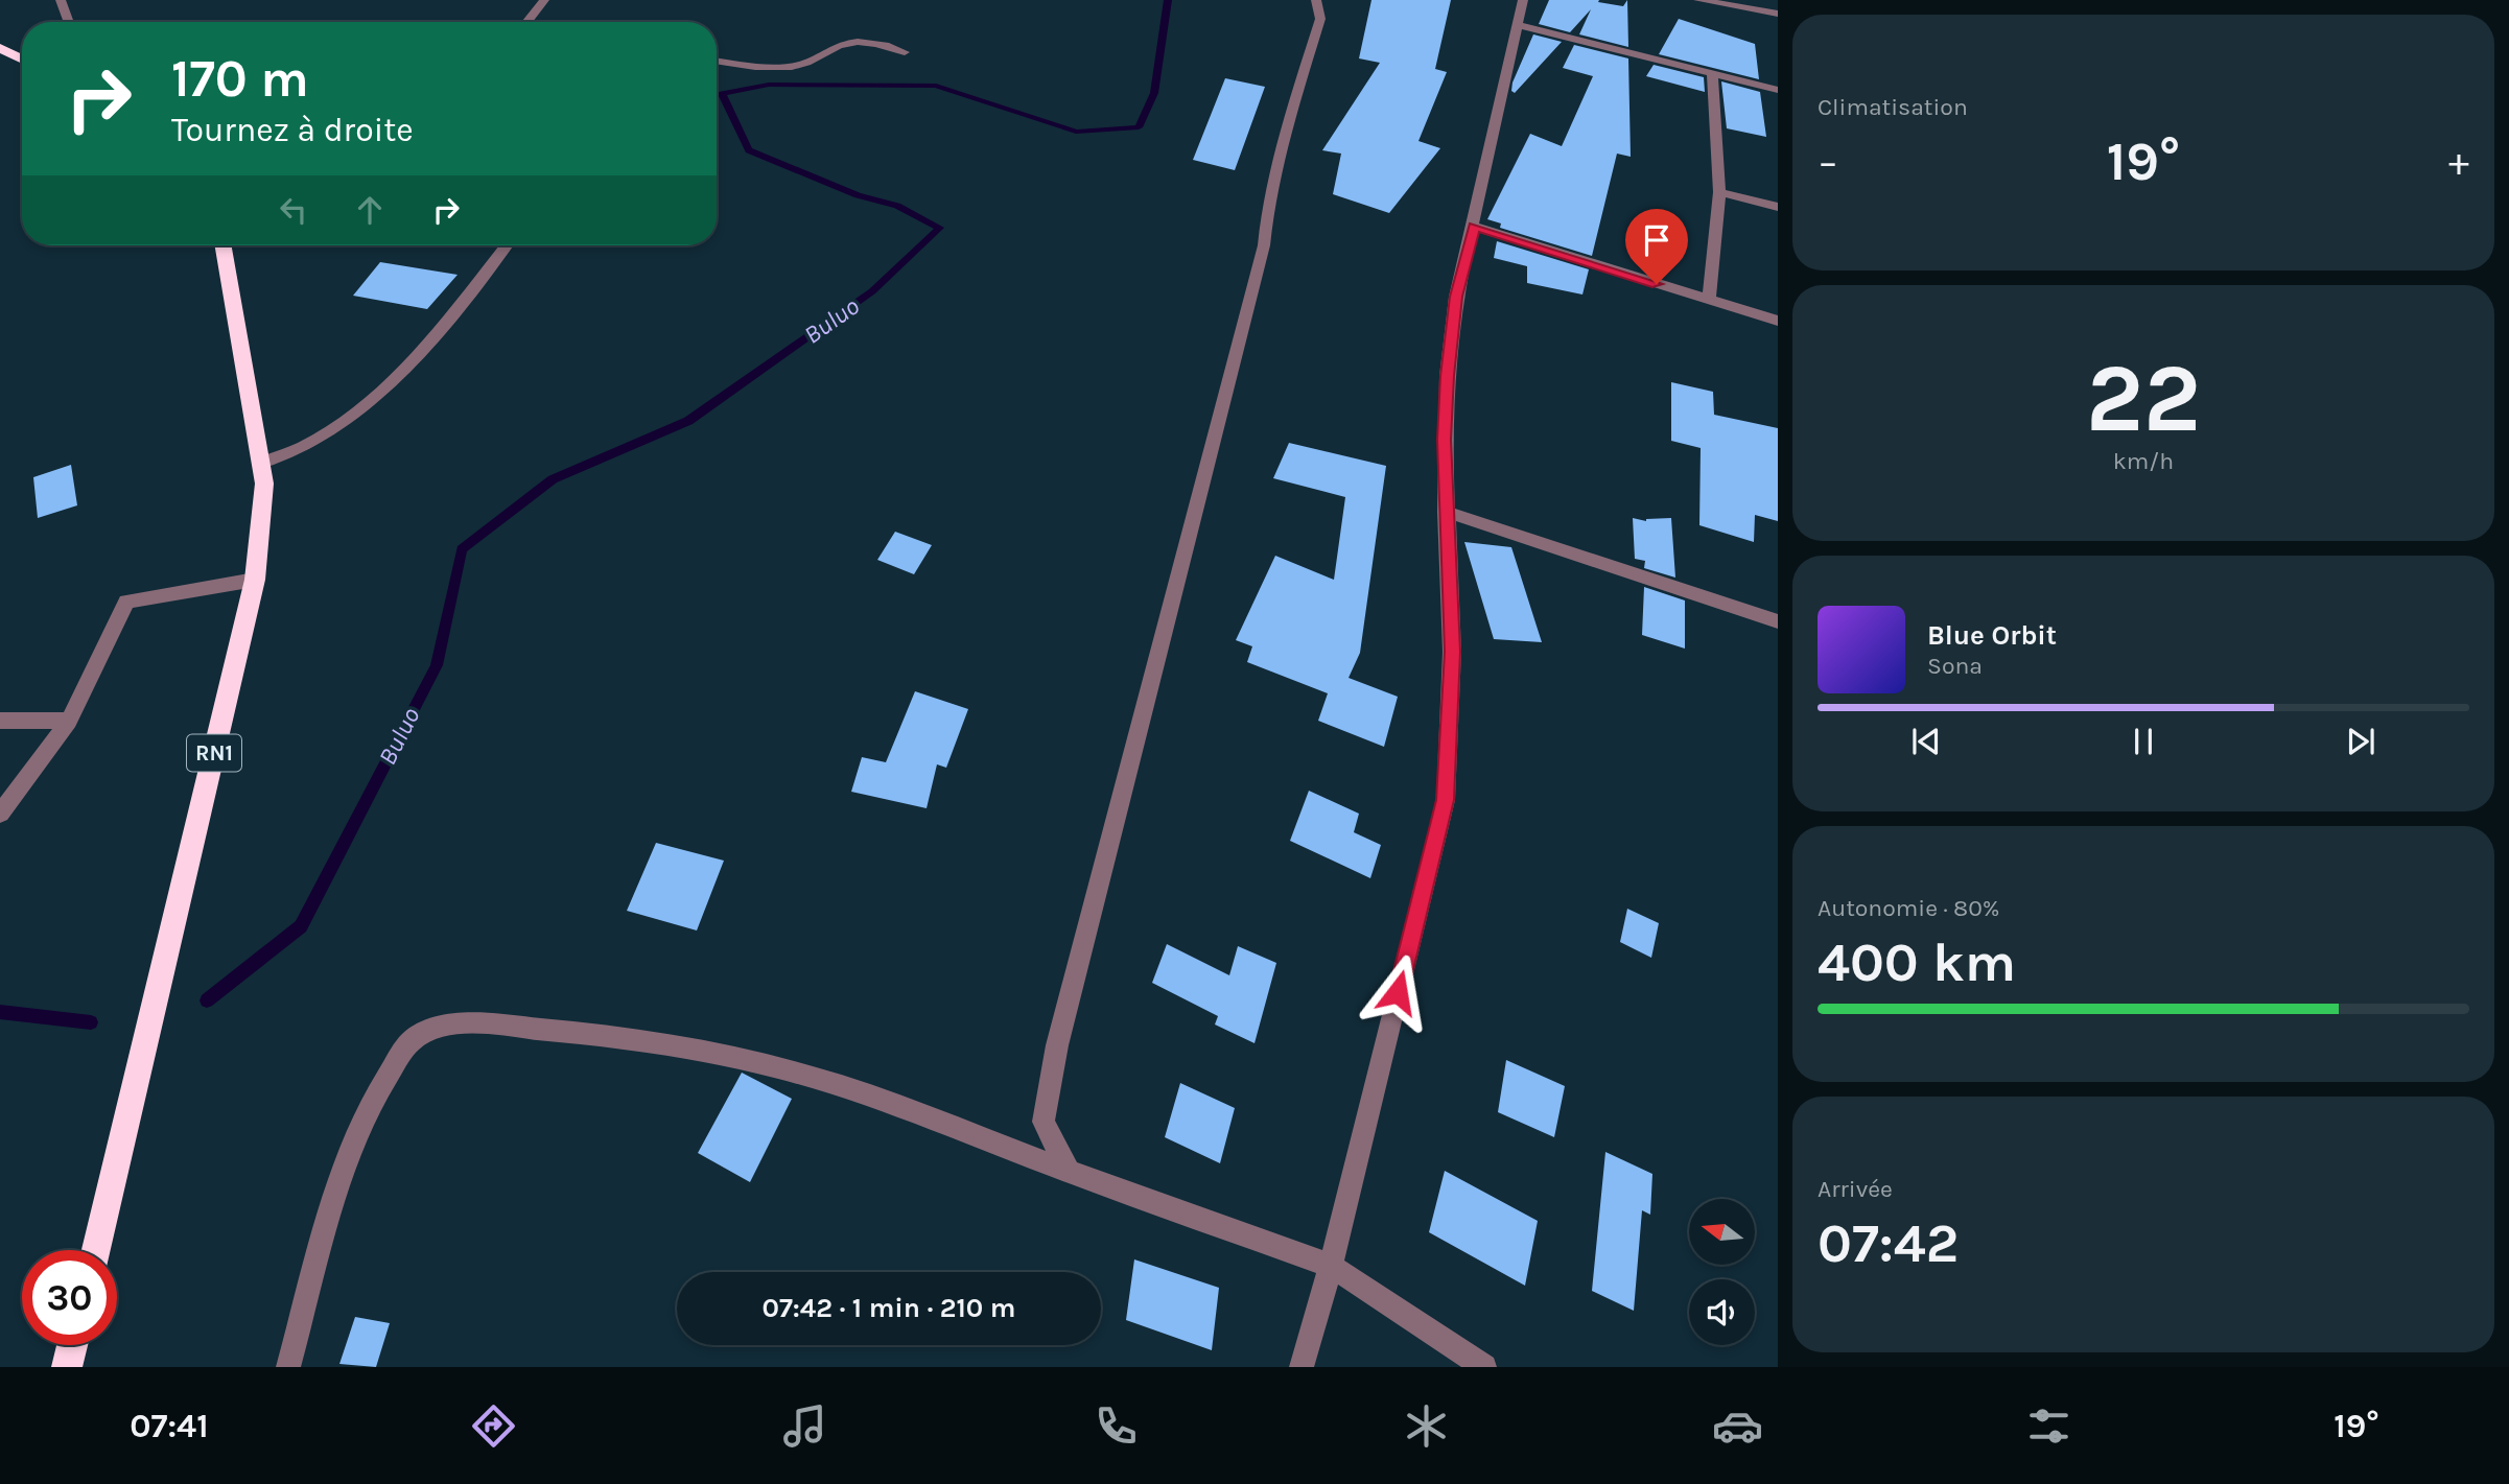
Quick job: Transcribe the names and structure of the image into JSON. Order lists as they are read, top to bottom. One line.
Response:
{"streets":{"highway":["RN1"]},"water":["Buluo"],"north":"left","page":{"tile":["Climatisation",["22","km/h"],["Autonomie · 80%","400 km"],["Arrivée","07:42"]],"turn":["170 m","Tournez à droite"],"heat":["−","19°","+"],"song":["Blue Orbit","Sona"],"limit":"30","trip":"07:42 · 1 min · 210 m","tabs":["07:41","19°"]}}
